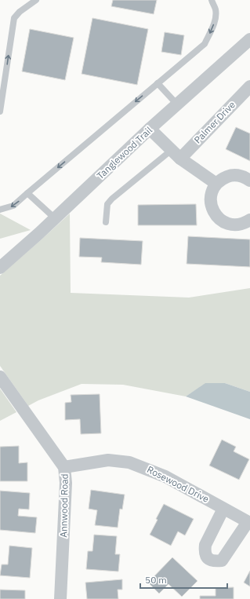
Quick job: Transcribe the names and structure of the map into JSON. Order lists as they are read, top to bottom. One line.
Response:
{"streets":{"street":["Palmer Drive","Tanglewood Trail","Rosewood Drive","Annwood Road"]},"crossings":[["Rosewood Drive","Annwood Road"]],"scale_bar":"50 m"}
